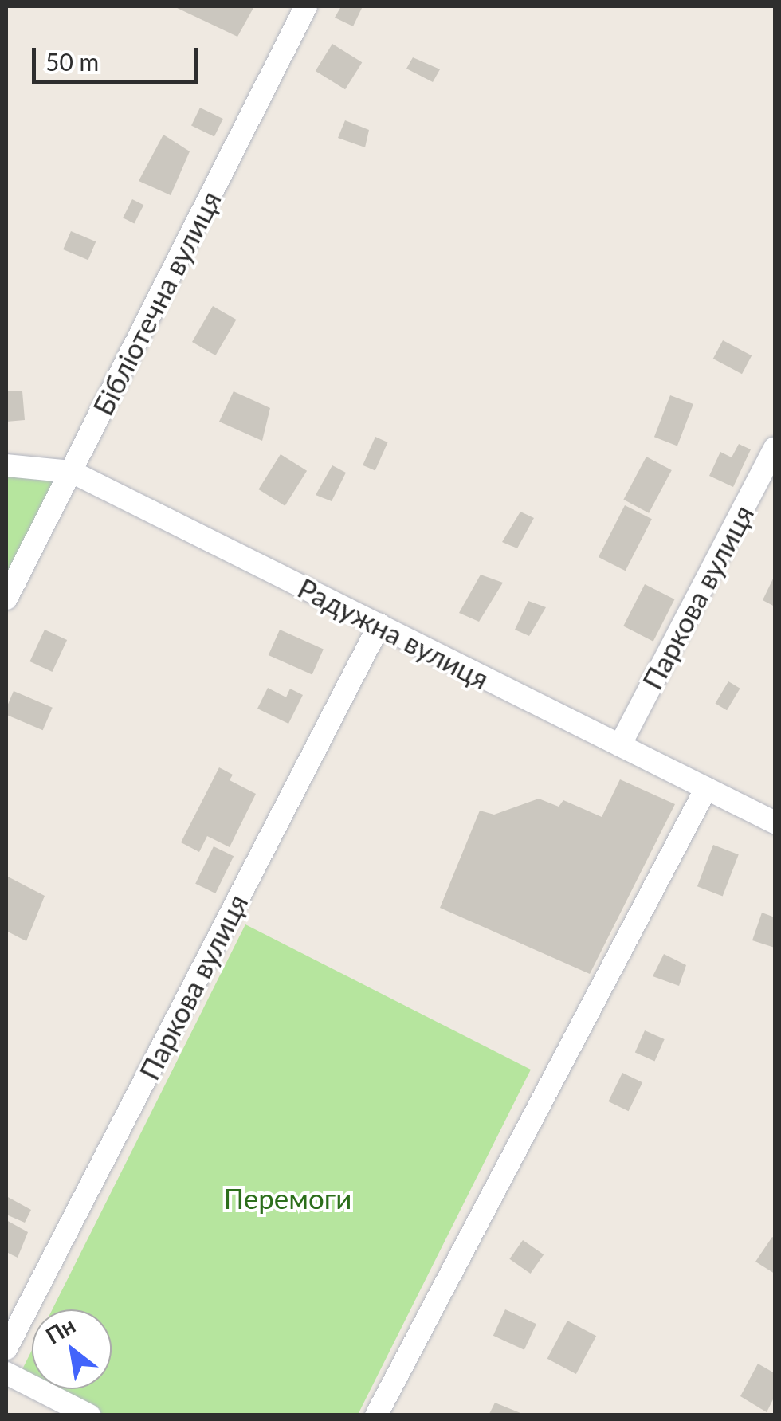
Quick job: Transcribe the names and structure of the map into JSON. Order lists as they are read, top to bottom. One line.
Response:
{"streets":{"street":["Бібліотечна вулиця","Паркова вулиця","Радужна вулиця"]},"crossings":[["Бібліотечна вулиця","Радужна вулиця"],["Паркова вулиця","Радужна вулиця"]],"parks":["Перемоги"],"scale_bar":"50 m","north":"top left"}
